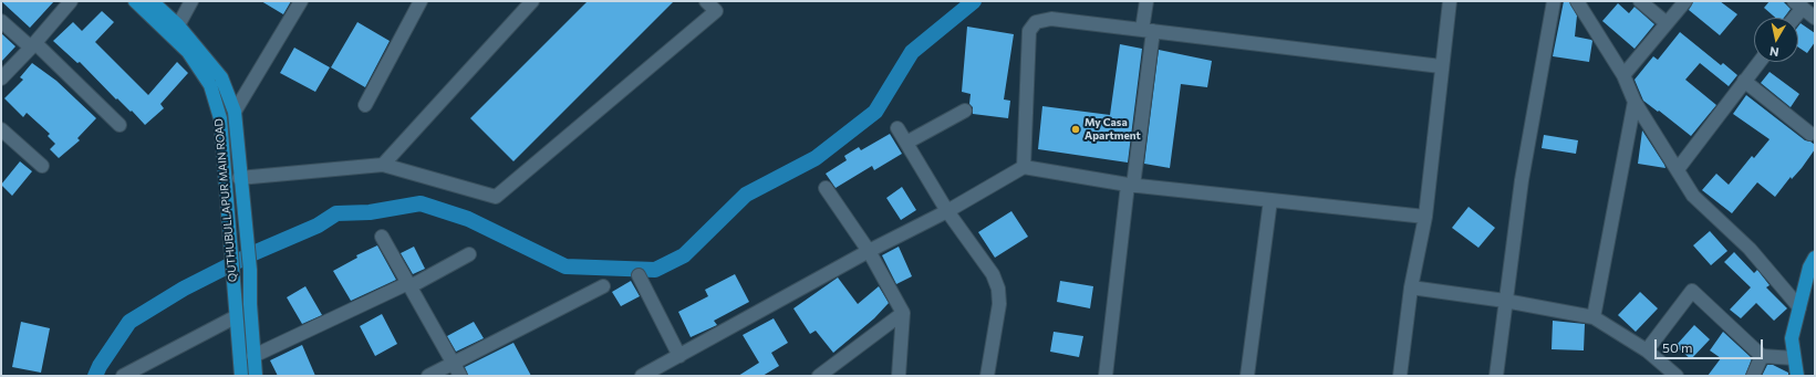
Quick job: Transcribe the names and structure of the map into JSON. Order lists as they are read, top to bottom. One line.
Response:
{"streets":{"main road":["QUTHUBULLAPUR MAIN ROAD"]},"places":["My Casa Apartment"],"scale_bar":"50 m","north":"bottom"}
